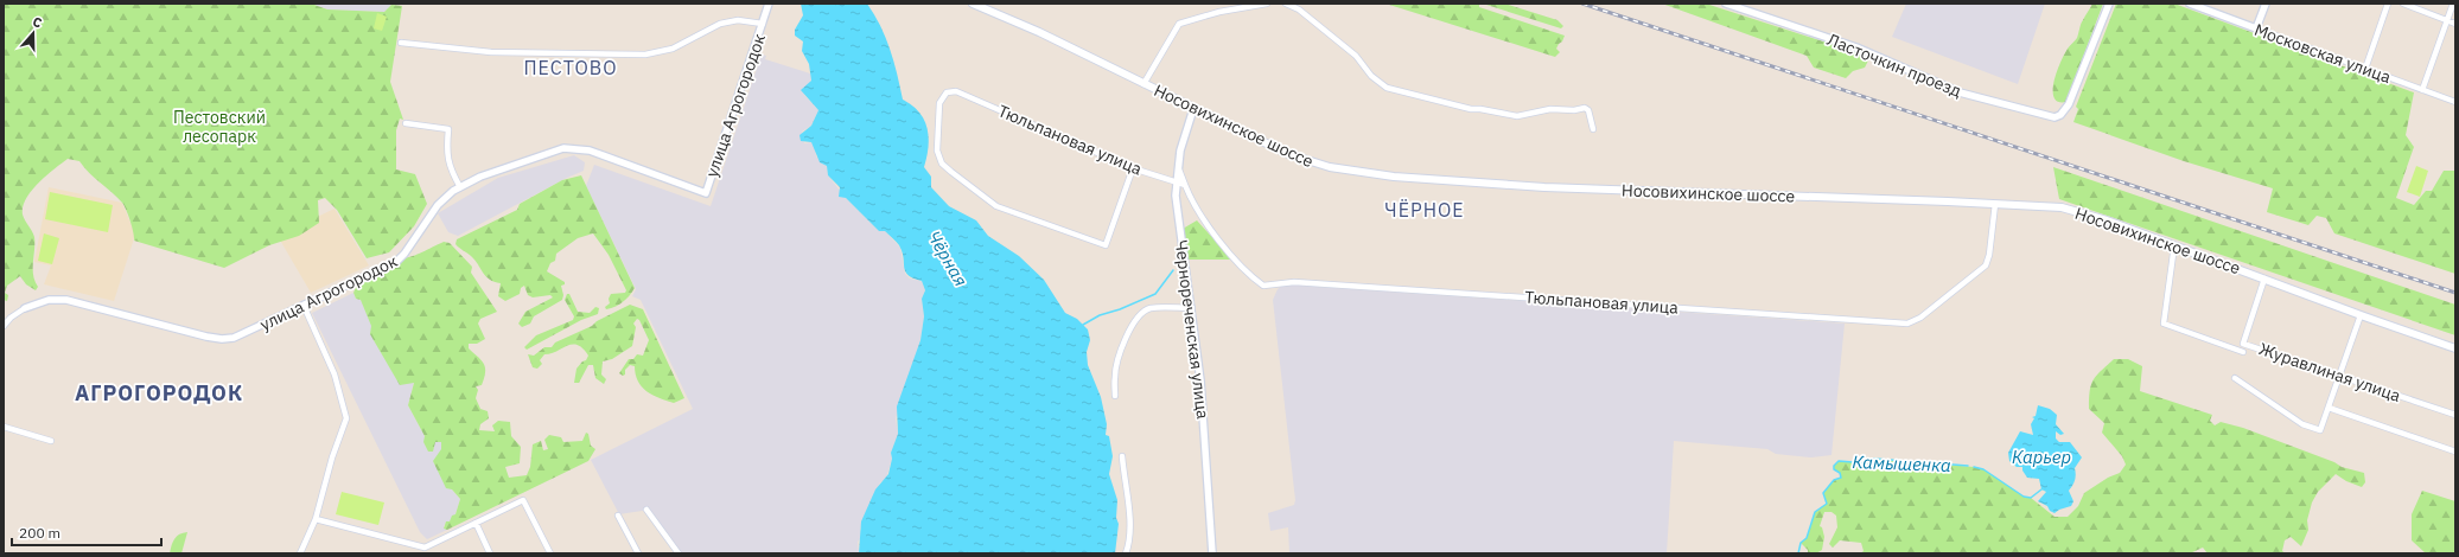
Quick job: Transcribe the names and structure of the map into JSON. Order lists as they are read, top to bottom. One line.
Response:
{"streets":{"main road":["Носовихинское шоссе"],"street":["Московская улица","Ласточкин проезд","улица Агрогородок","Тюльпановая улица","Чернореченская улица","Журавлиная улица"]},"crossings":[["Носовихинское шоссе","Тюльпановая улица"],["Носовихинское шоссе","Чернореченская улица"],["Носовихинское шоссе","Журавлиная улица"],["Тюльпановая улица","Чернореченская улица"]],"districts":["ПЕСТОВО","ЧЁРНОЕ","АГРОГОРОДОК"],"water":["Чёрная","Карьер","Камышенка"],"parks":["Пестовский лесопарк"],"scale_bar":"200 m","north":"top"}
